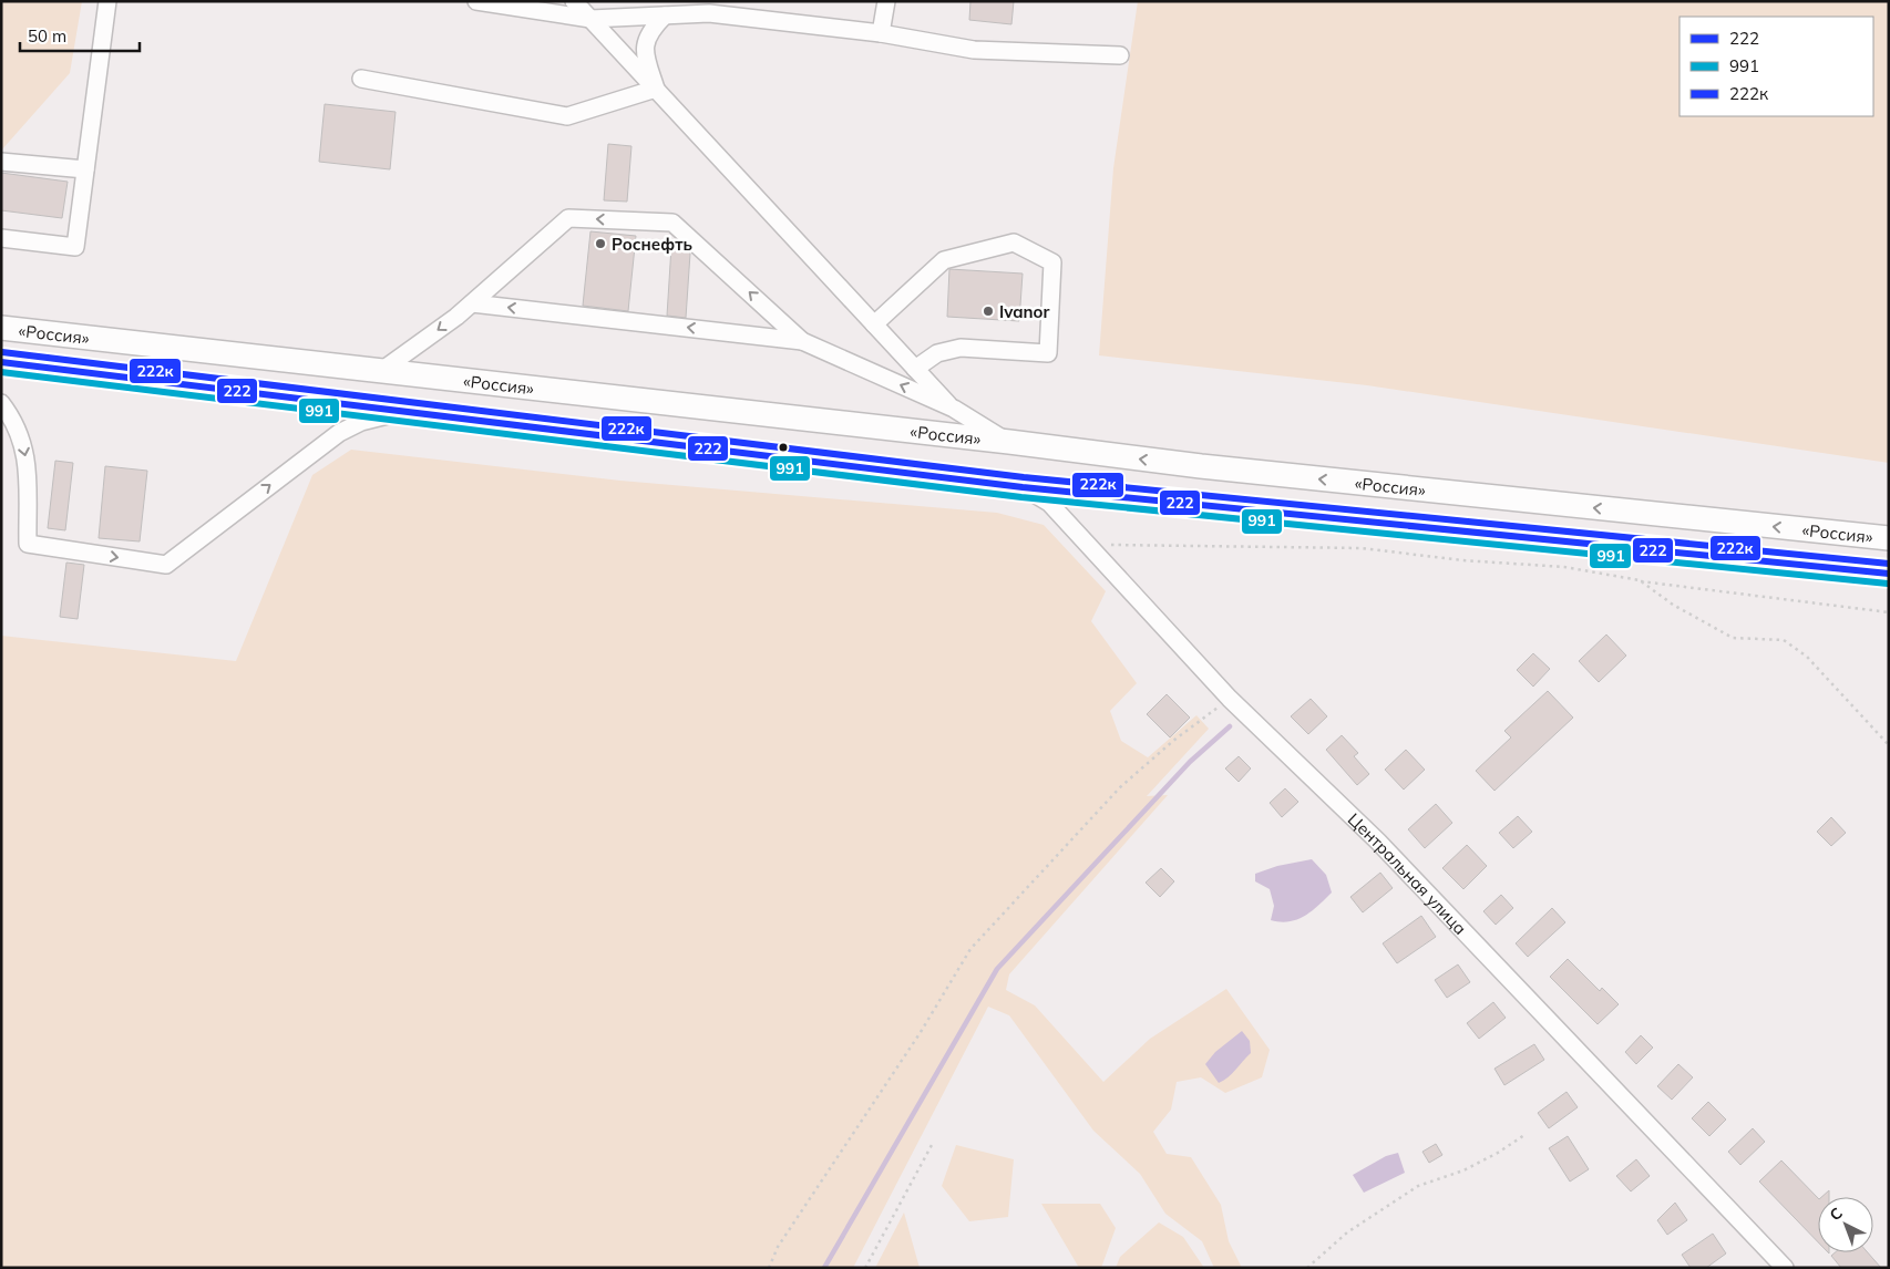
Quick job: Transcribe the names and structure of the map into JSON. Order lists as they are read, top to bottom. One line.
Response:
{"streets":{"highway":["«Россия»"],"street":["Центральная улица"]},"places":["Роснефть","Ivanor"],"lines":["transit line 222к","transit line 222","transit line 991"],"legend":["222","991","222к"],"scale_bar":"50 m","north":"top left"}
